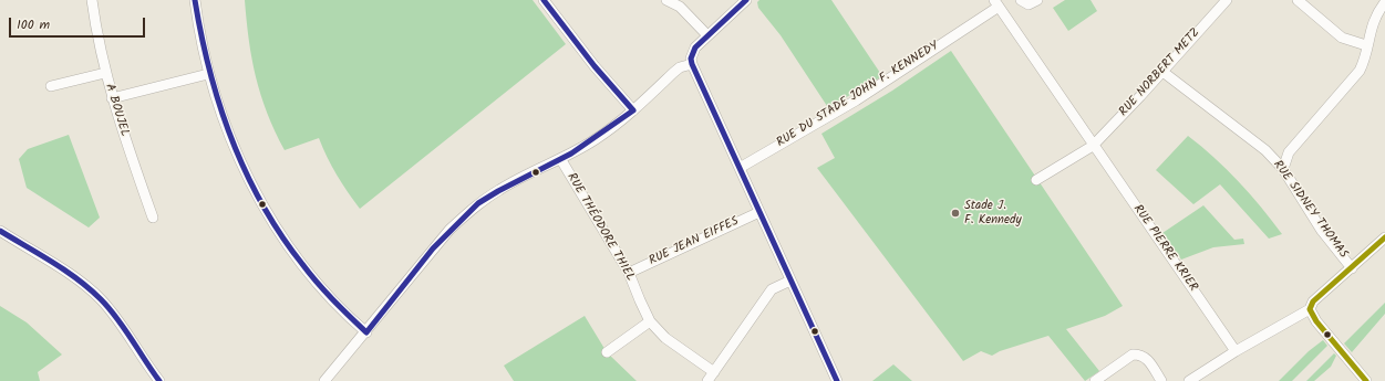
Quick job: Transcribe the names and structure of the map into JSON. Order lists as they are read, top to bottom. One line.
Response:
{"streets":{"street":["RUE NORBERT METZ","RUE DU STADE JOHN F. KENNEDY","A BOUJEL","RUE SIDNEY THOMAS","RUE THÉODORE THIEL","RUE JEAN EIFFES","RUE PIERRE KRIER"]},"crossings":[["RUE NORBERT METZ","RUE SIDNEY THOMAS"],["RUE NORBERT METZ","RUE PIERRE KRIER"],["RUE DU STADE JOHN F. KENNEDY","RUE PIERRE KRIER"],["RUE THÉODORE THIEL","RUE JEAN EIFFES"]],"places":["Stade J. F. Kennedy"],"scale_bar":"100 m"}
